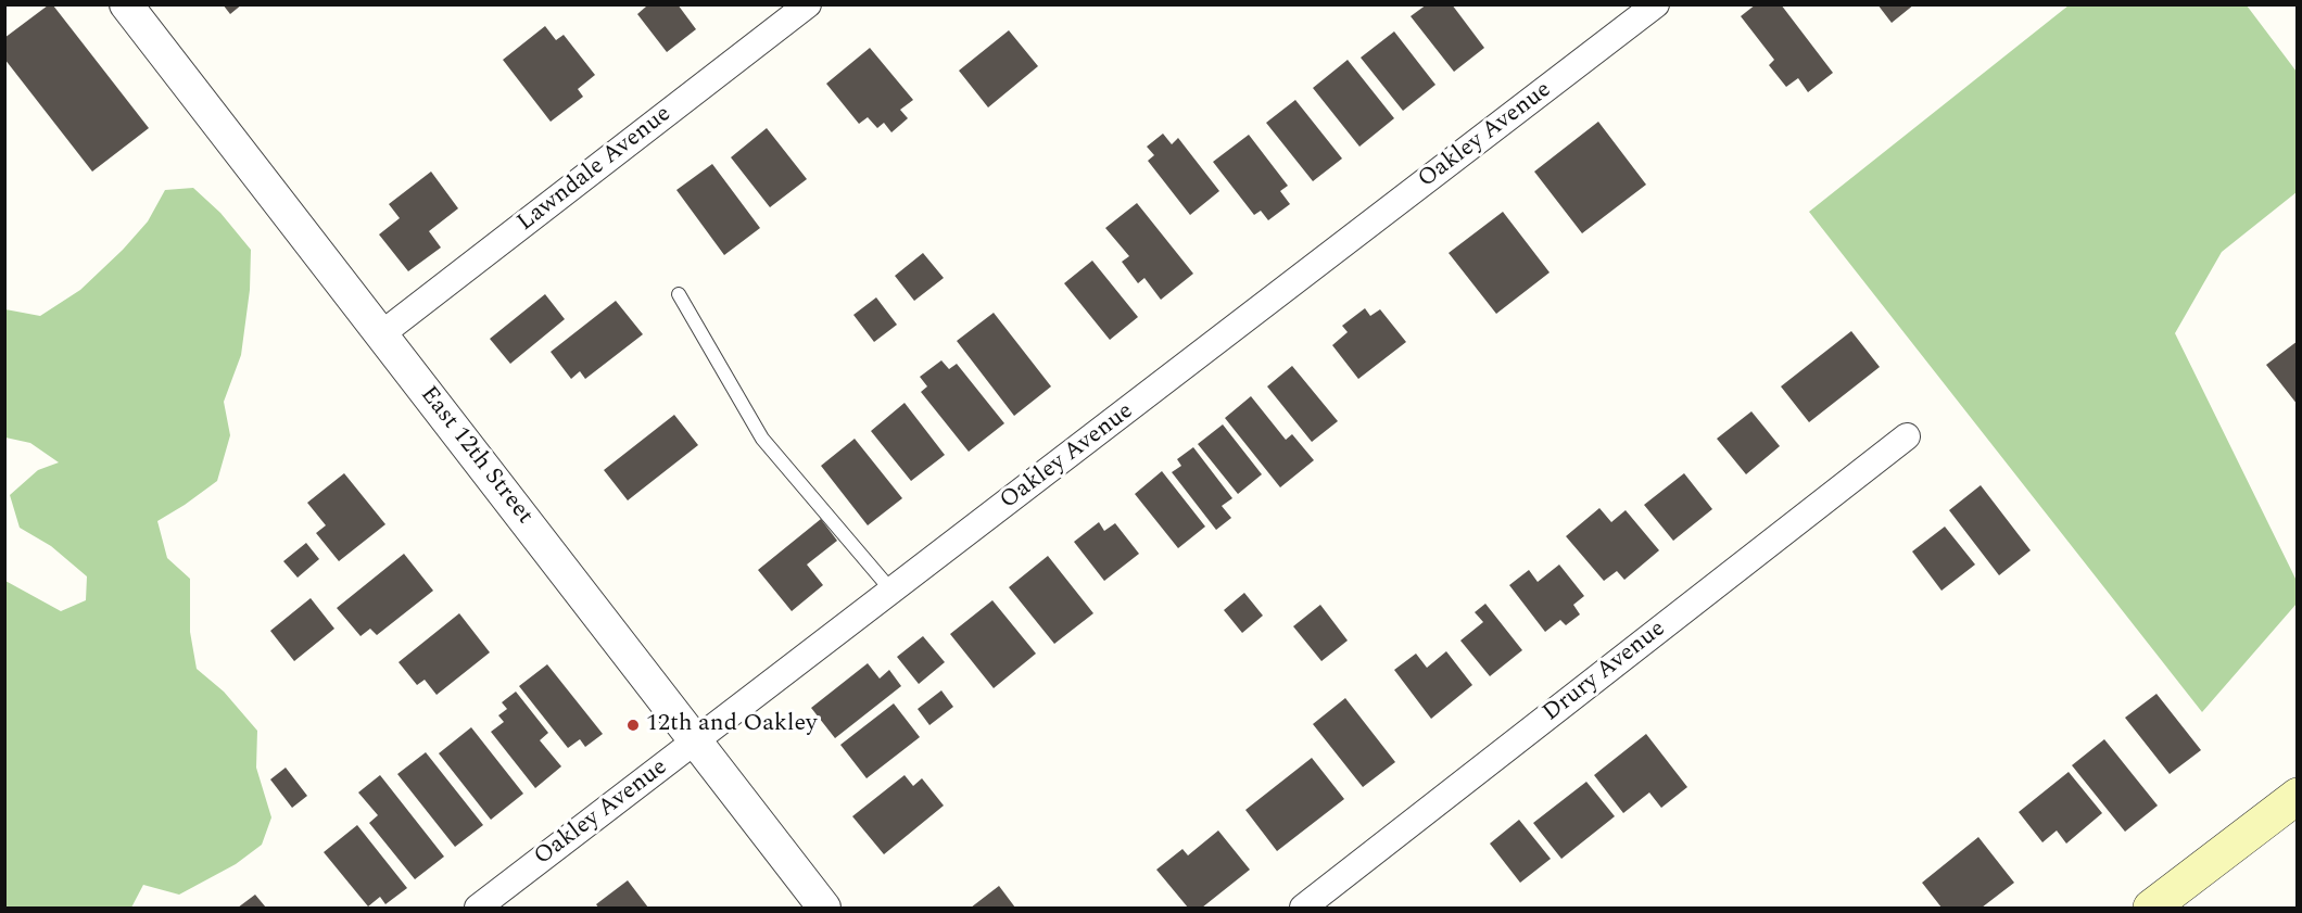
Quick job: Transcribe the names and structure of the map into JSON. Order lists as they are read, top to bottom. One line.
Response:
{"streets":{"street":["Oakley Avenue","Lawndale Avenue","East 12th Street","Drury Avenue"]},"crossings":[["Oakley Avenue","East 12th Street"],["Lawndale Avenue","East 12th Street"]],"places":["12th and Oakley"]}
